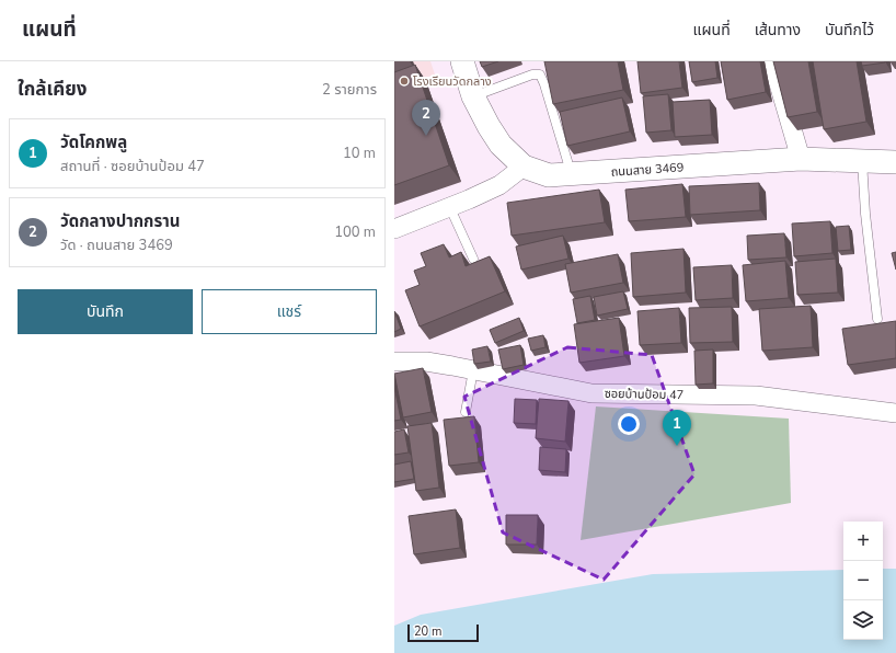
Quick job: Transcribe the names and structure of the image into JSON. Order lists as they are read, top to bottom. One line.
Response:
{"streets":{"street":["ถนนสาย 3469","ซอยบ้านป้อม 47"]},"places":["โรงเรียนวัดกลาง"],"scale_bar":"20 m","page":{"header":"แผนที่","nav":["แผนที่","เส้นทาง","บันทึกไว้"],"heading":["ใกล้เคียง","2 รายการ"],"pins":["2","1"],"list":[{"mark":"1","name":"วัดโคกพลู","note":"สถานที่ · ซอยบ้านป้อม 47","value":"10 m"},{"mark":"2","name":"วัดกลางปากกราน","note":"วัด · ถนนสาย 3469","value":"100 m"}],"buttons":["บันทึก","แชร์"],"map_buttons":["+","−"],"scale":"20 m"}}
